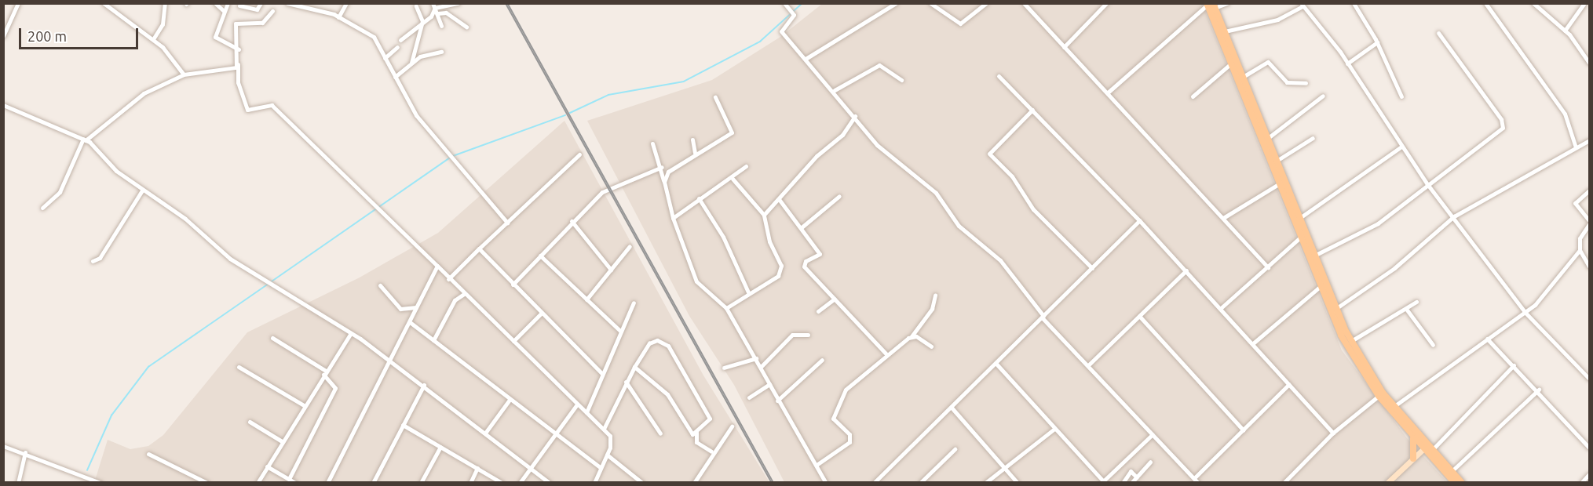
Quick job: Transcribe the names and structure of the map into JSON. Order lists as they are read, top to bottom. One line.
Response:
{"scale_bar":"200 m"}
